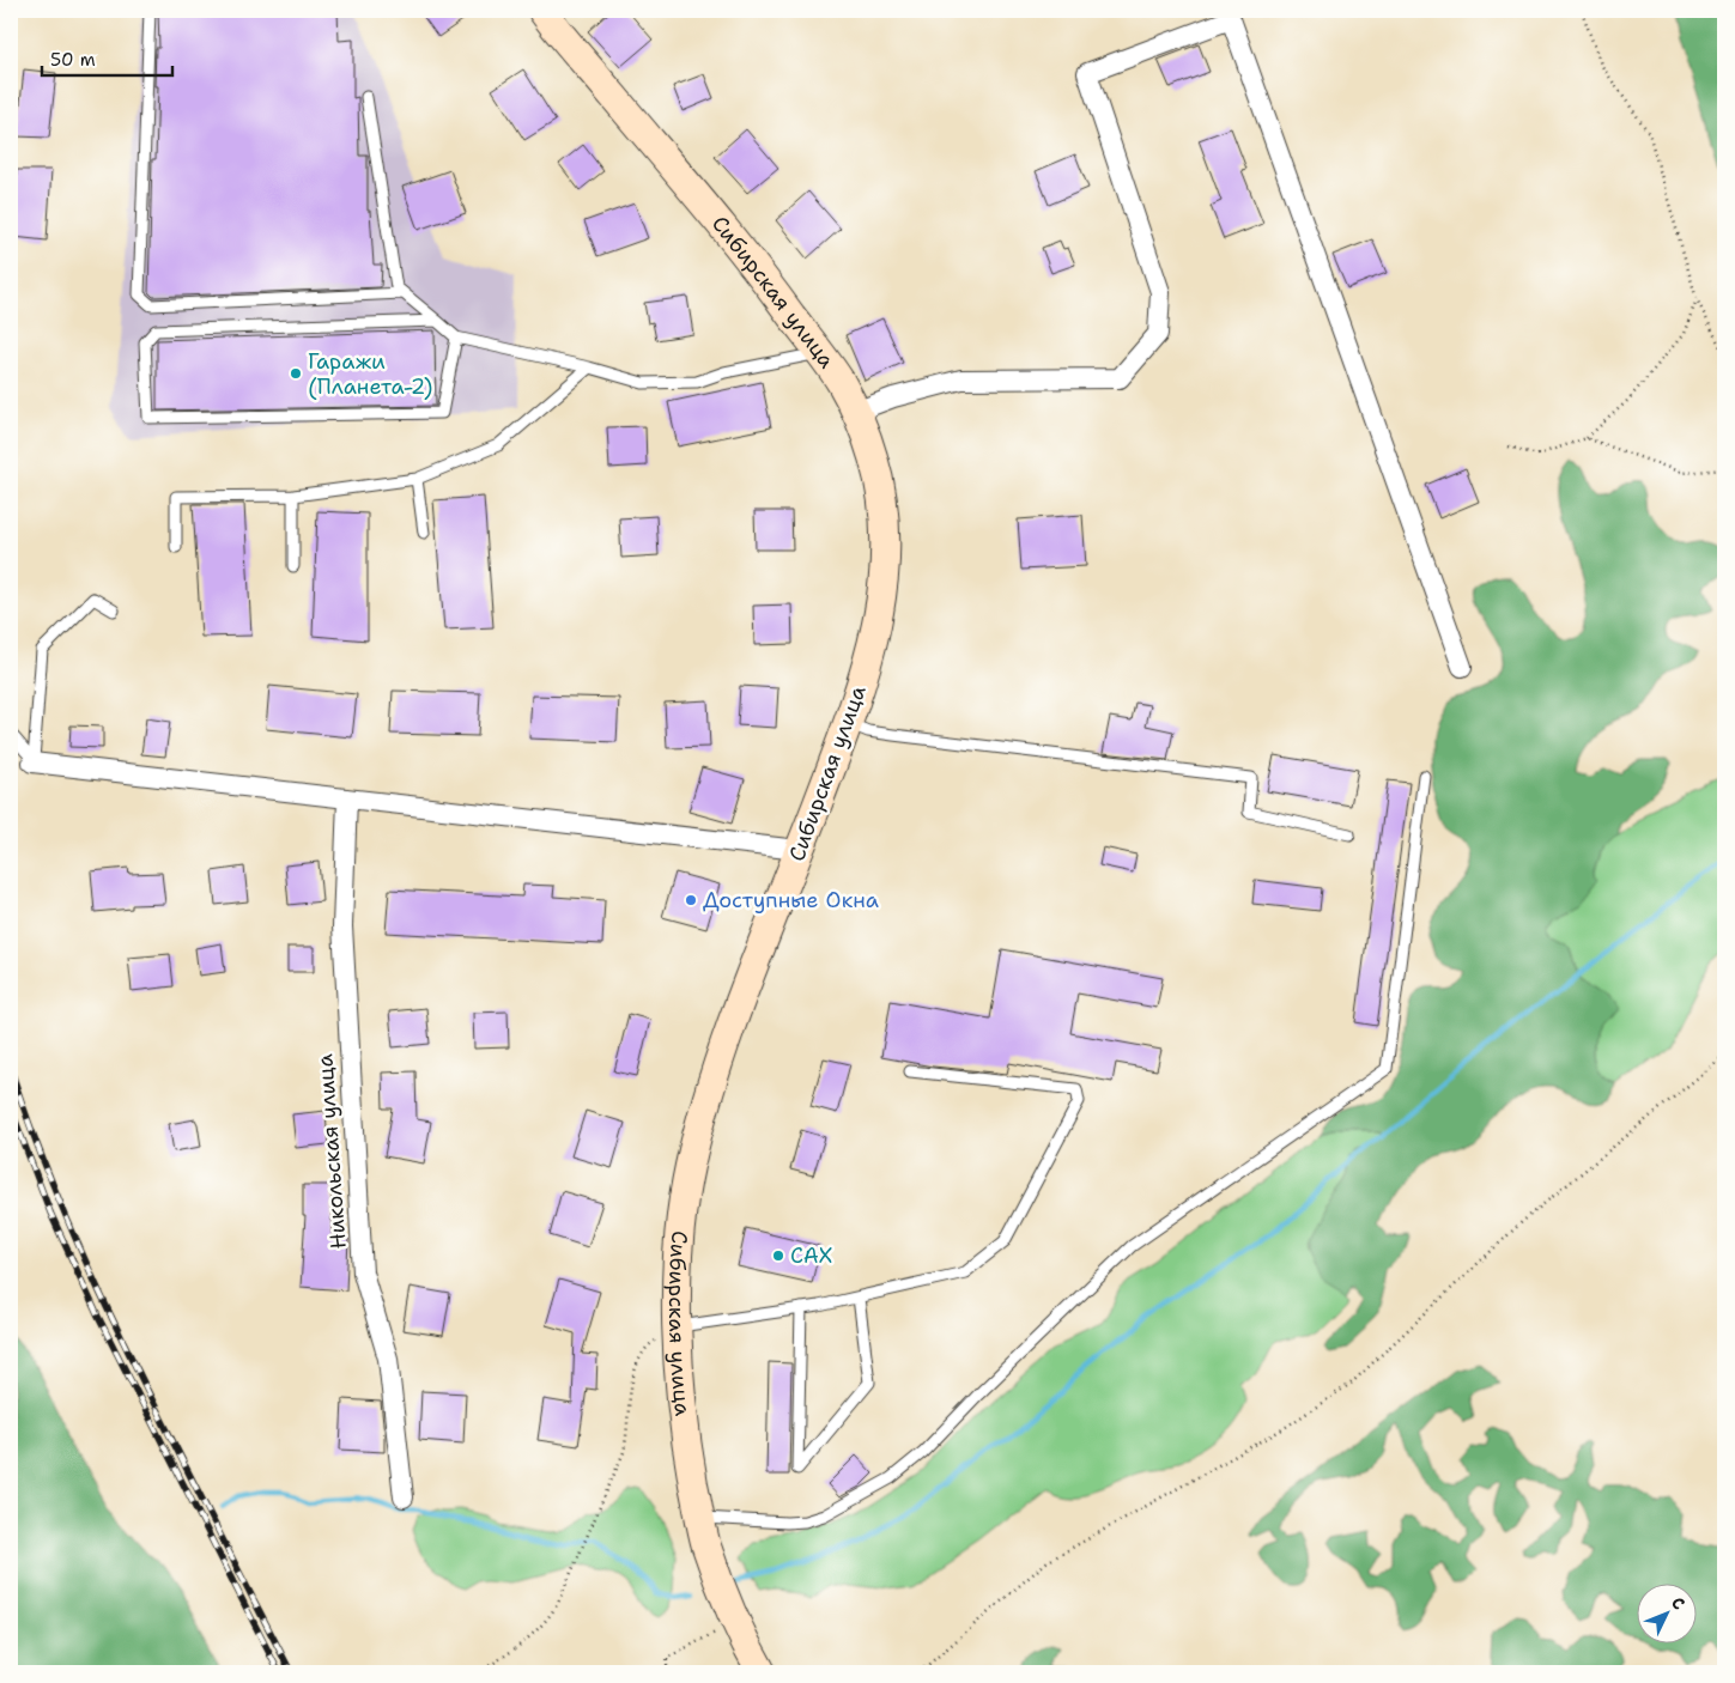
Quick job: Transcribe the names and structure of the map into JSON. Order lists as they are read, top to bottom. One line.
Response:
{"streets":{"street":["Сибирская улица","Никольская улица"]},"places":["Гаражи (Планета-2)","Доступные Окна","САХ"],"scale_bar":"50 m","north":"top right"}
